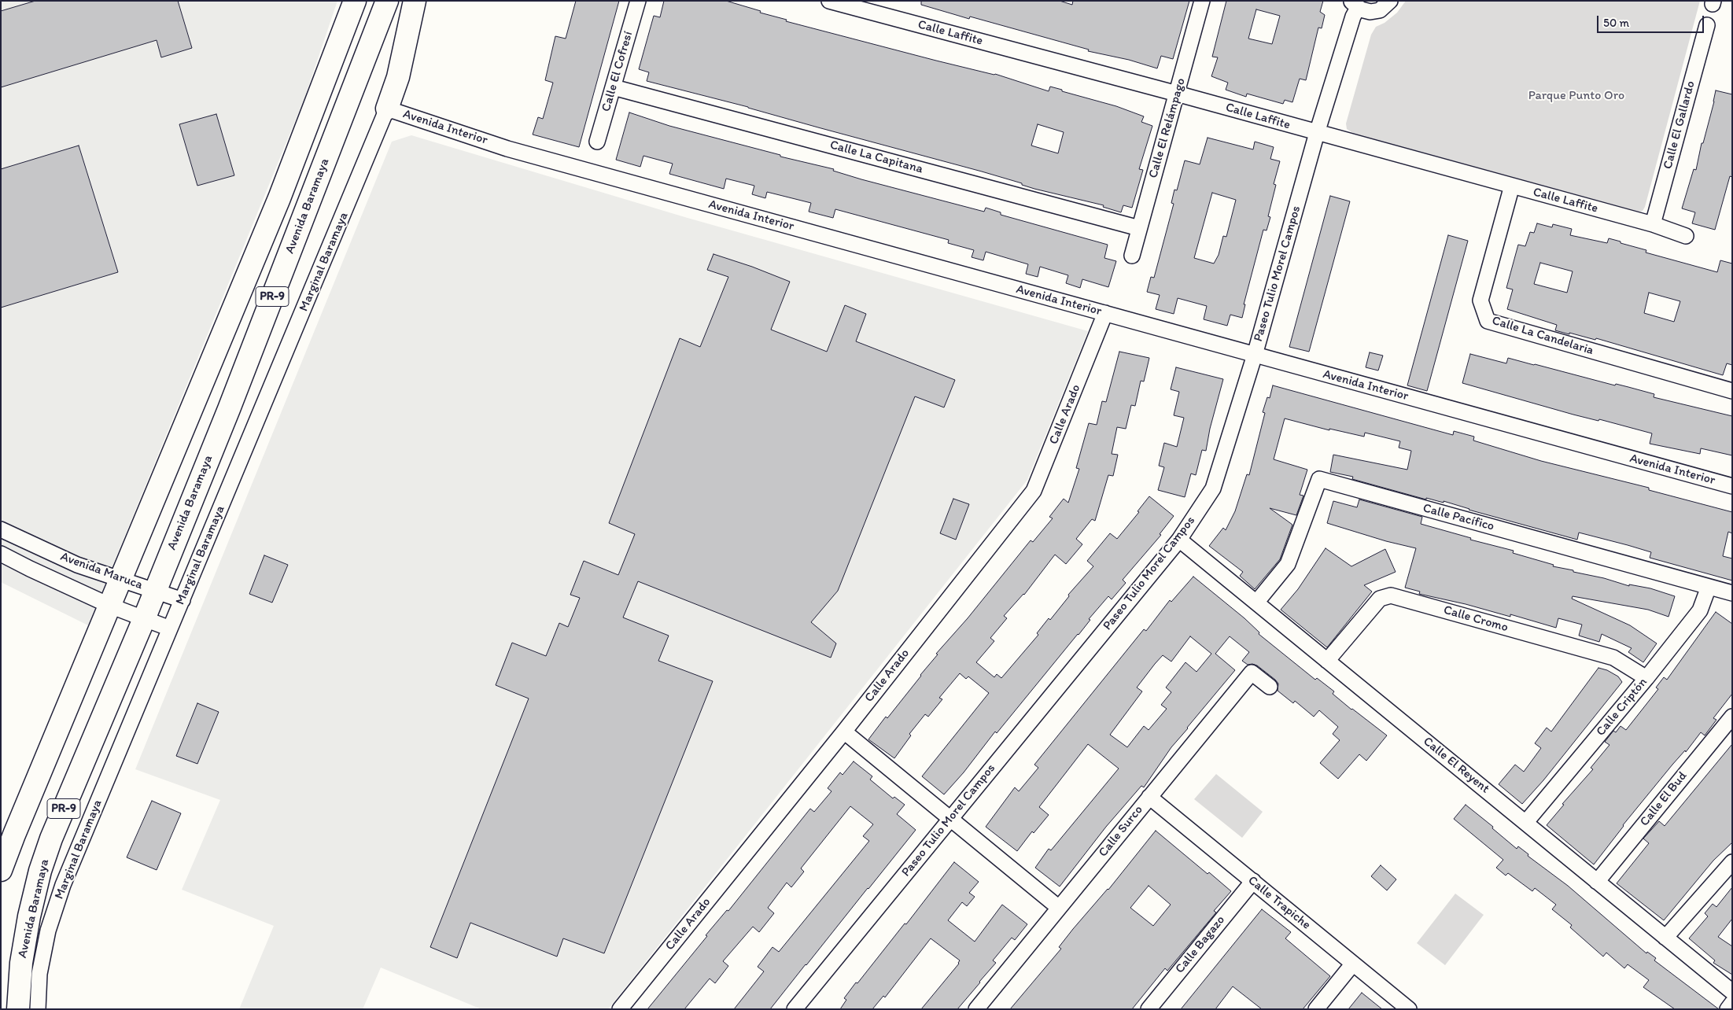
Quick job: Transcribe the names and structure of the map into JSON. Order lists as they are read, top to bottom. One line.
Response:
{"streets":{"highway":["Avenida Baramaya","PR-9"],"street":["Calle Laffite","Calle El Cofresí","Calle El Gallardo","Avenida Interior","Calle El Relámpago","Calle La Capitana","Marginal Baramaya","Paseo Tulio Morel Campos","Calle La Candelaria","Calle Arado","Calle Pacífico","Avenida Maruca","Calle Cromo","Calle Criptón","Calle El Reyent","Calle El Bud","Calle Surco","Calle Trapiche","Calle Bagazo"]},"crossings":[["Calle Laffite","Calle El Gallardo"],["Calle Laffite","Calle El Relámpago"],["Calle Laffite","Paseo Tulio Morel Campos"],["Calle Laffite","Calle La Candelaria"],["Calle El Cofresí","Calle La Capitana"],["Avenida Interior","Marginal Baramaya"],["Avenida Interior","Paseo Tulio Morel Campos"],["Avenida Interior","Calle Arado"],["Calle El Relámpago","Calle La Capitana"],["Avenida Baramaya","Avenida Maruca"],["Marginal Baramaya","Avenida Maruca"],["Paseo Tulio Morel Campos","Calle El Reyent"],["PR-9","Avenida Maruca"],["Calle Pacífico","Calle Criptón"],["Calle Pacífico","Calle El Reyent"],["Calle Cromo","Calle Criptón"],["Calle Cromo","Calle El Reyent"],["Calle Criptón","Calle El Reyent"],["Calle El Reyent","Calle El Bud"],["Calle Surco","Calle Trapiche"],["Calle Trapiche","Calle Bagazo"]],"parks":["Parque Punto Oro"],"scale_bar":"50 m"}
